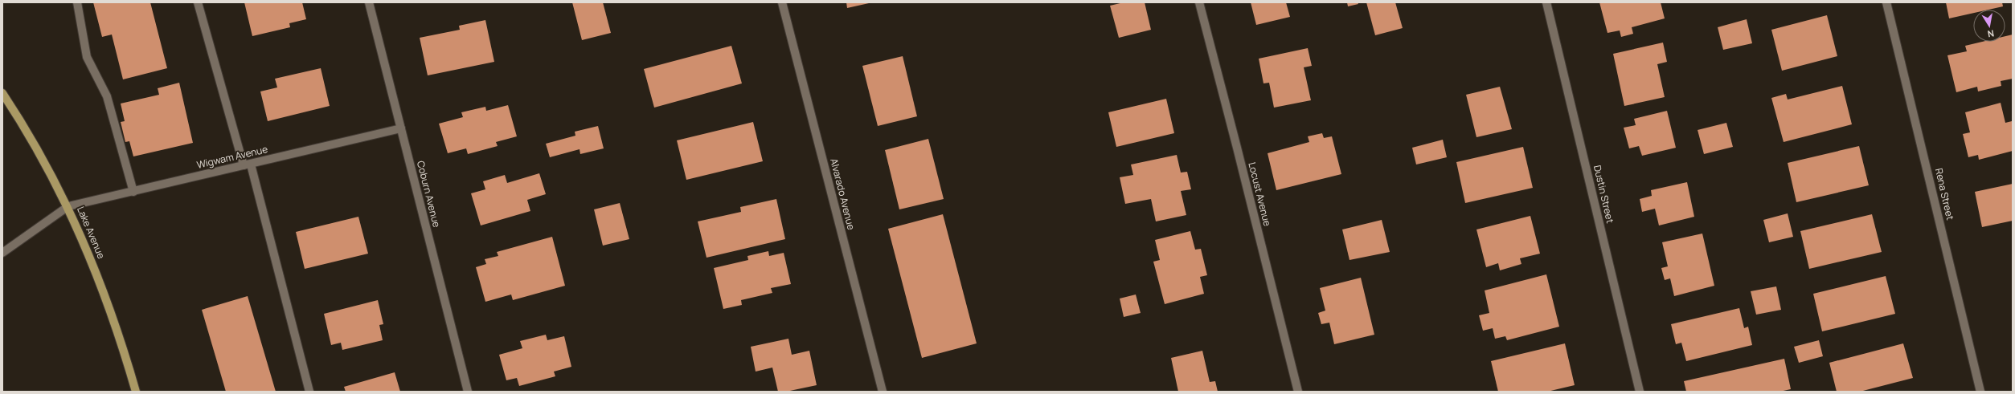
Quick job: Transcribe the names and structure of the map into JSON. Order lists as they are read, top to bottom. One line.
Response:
{"streets":{"main road":["Lake Avenue"],"street":["Wigwam Avenue","Coburn Avenue","Alvarado Avenue","Locust Avenue","Dustin Street","Rena Street"]},"crossings":[["Wigwam Avenue","Coburn Avenue"],["Wigwam Avenue","Lake Avenue"]],"north":"bottom"}
